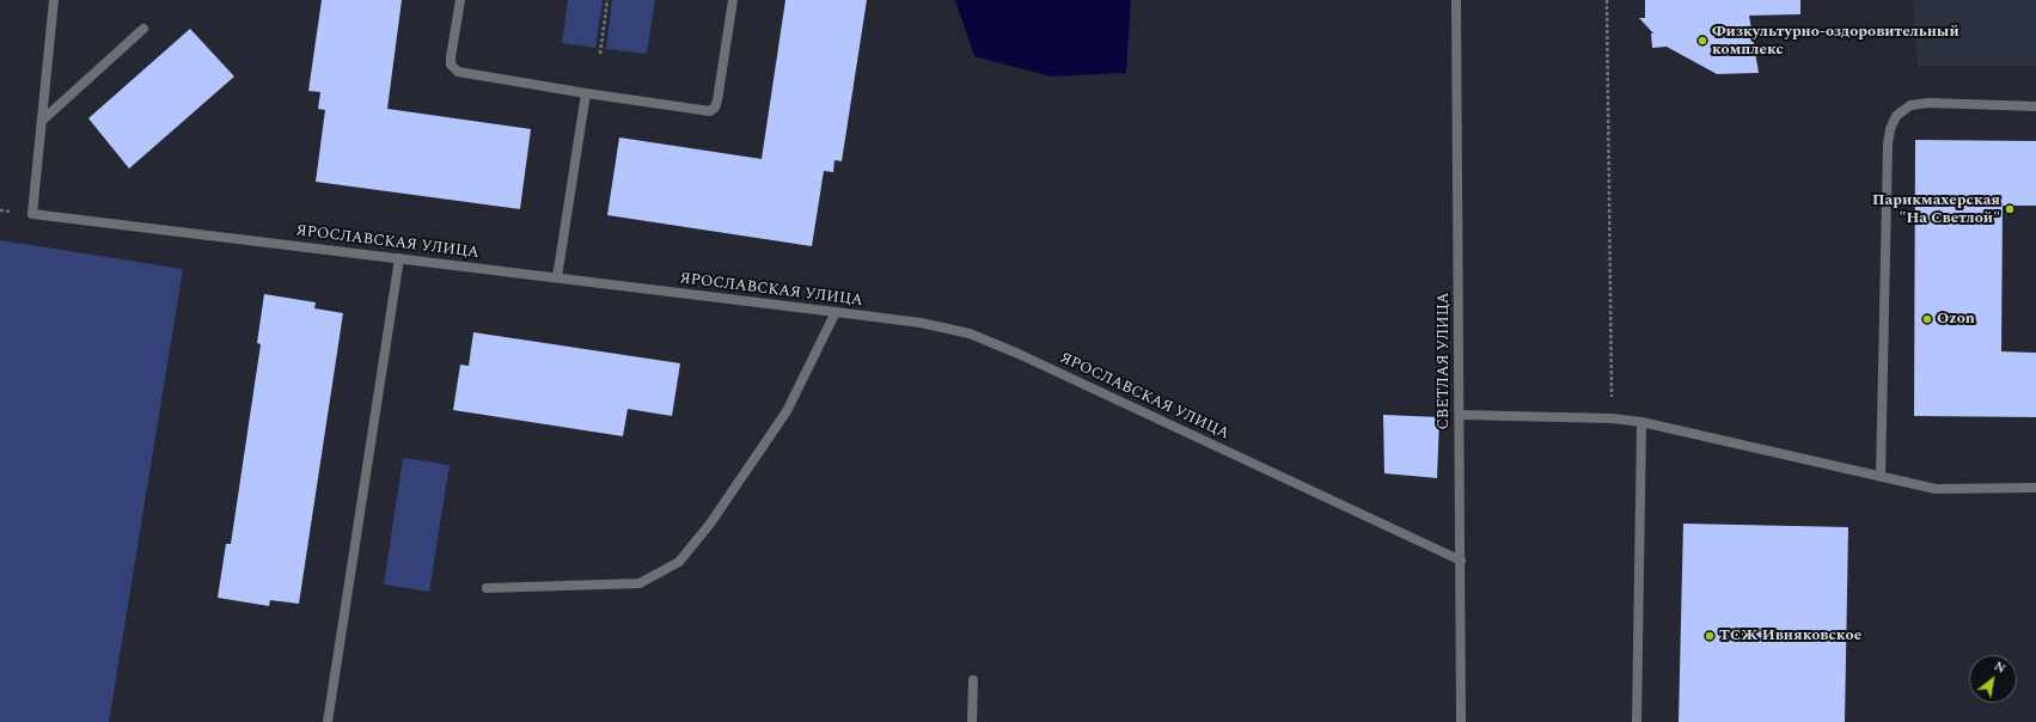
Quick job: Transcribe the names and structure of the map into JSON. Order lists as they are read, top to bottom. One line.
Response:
{"streets":{"street":["ЯРОСЛАВСКАЯ УЛИЦА","СВЕТЛАЯ УЛИЦА"]},"crossings":[["ЯРОСЛАВСКАЯ УЛИЦА","СВЕТЛАЯ УЛИЦА"]],"places":["Физкультурно-оздоровительный комплекс","Парикмахерская \"На Светлой\"","Ozon","ТСЖ Ивняковское"],"north":"top right"}
